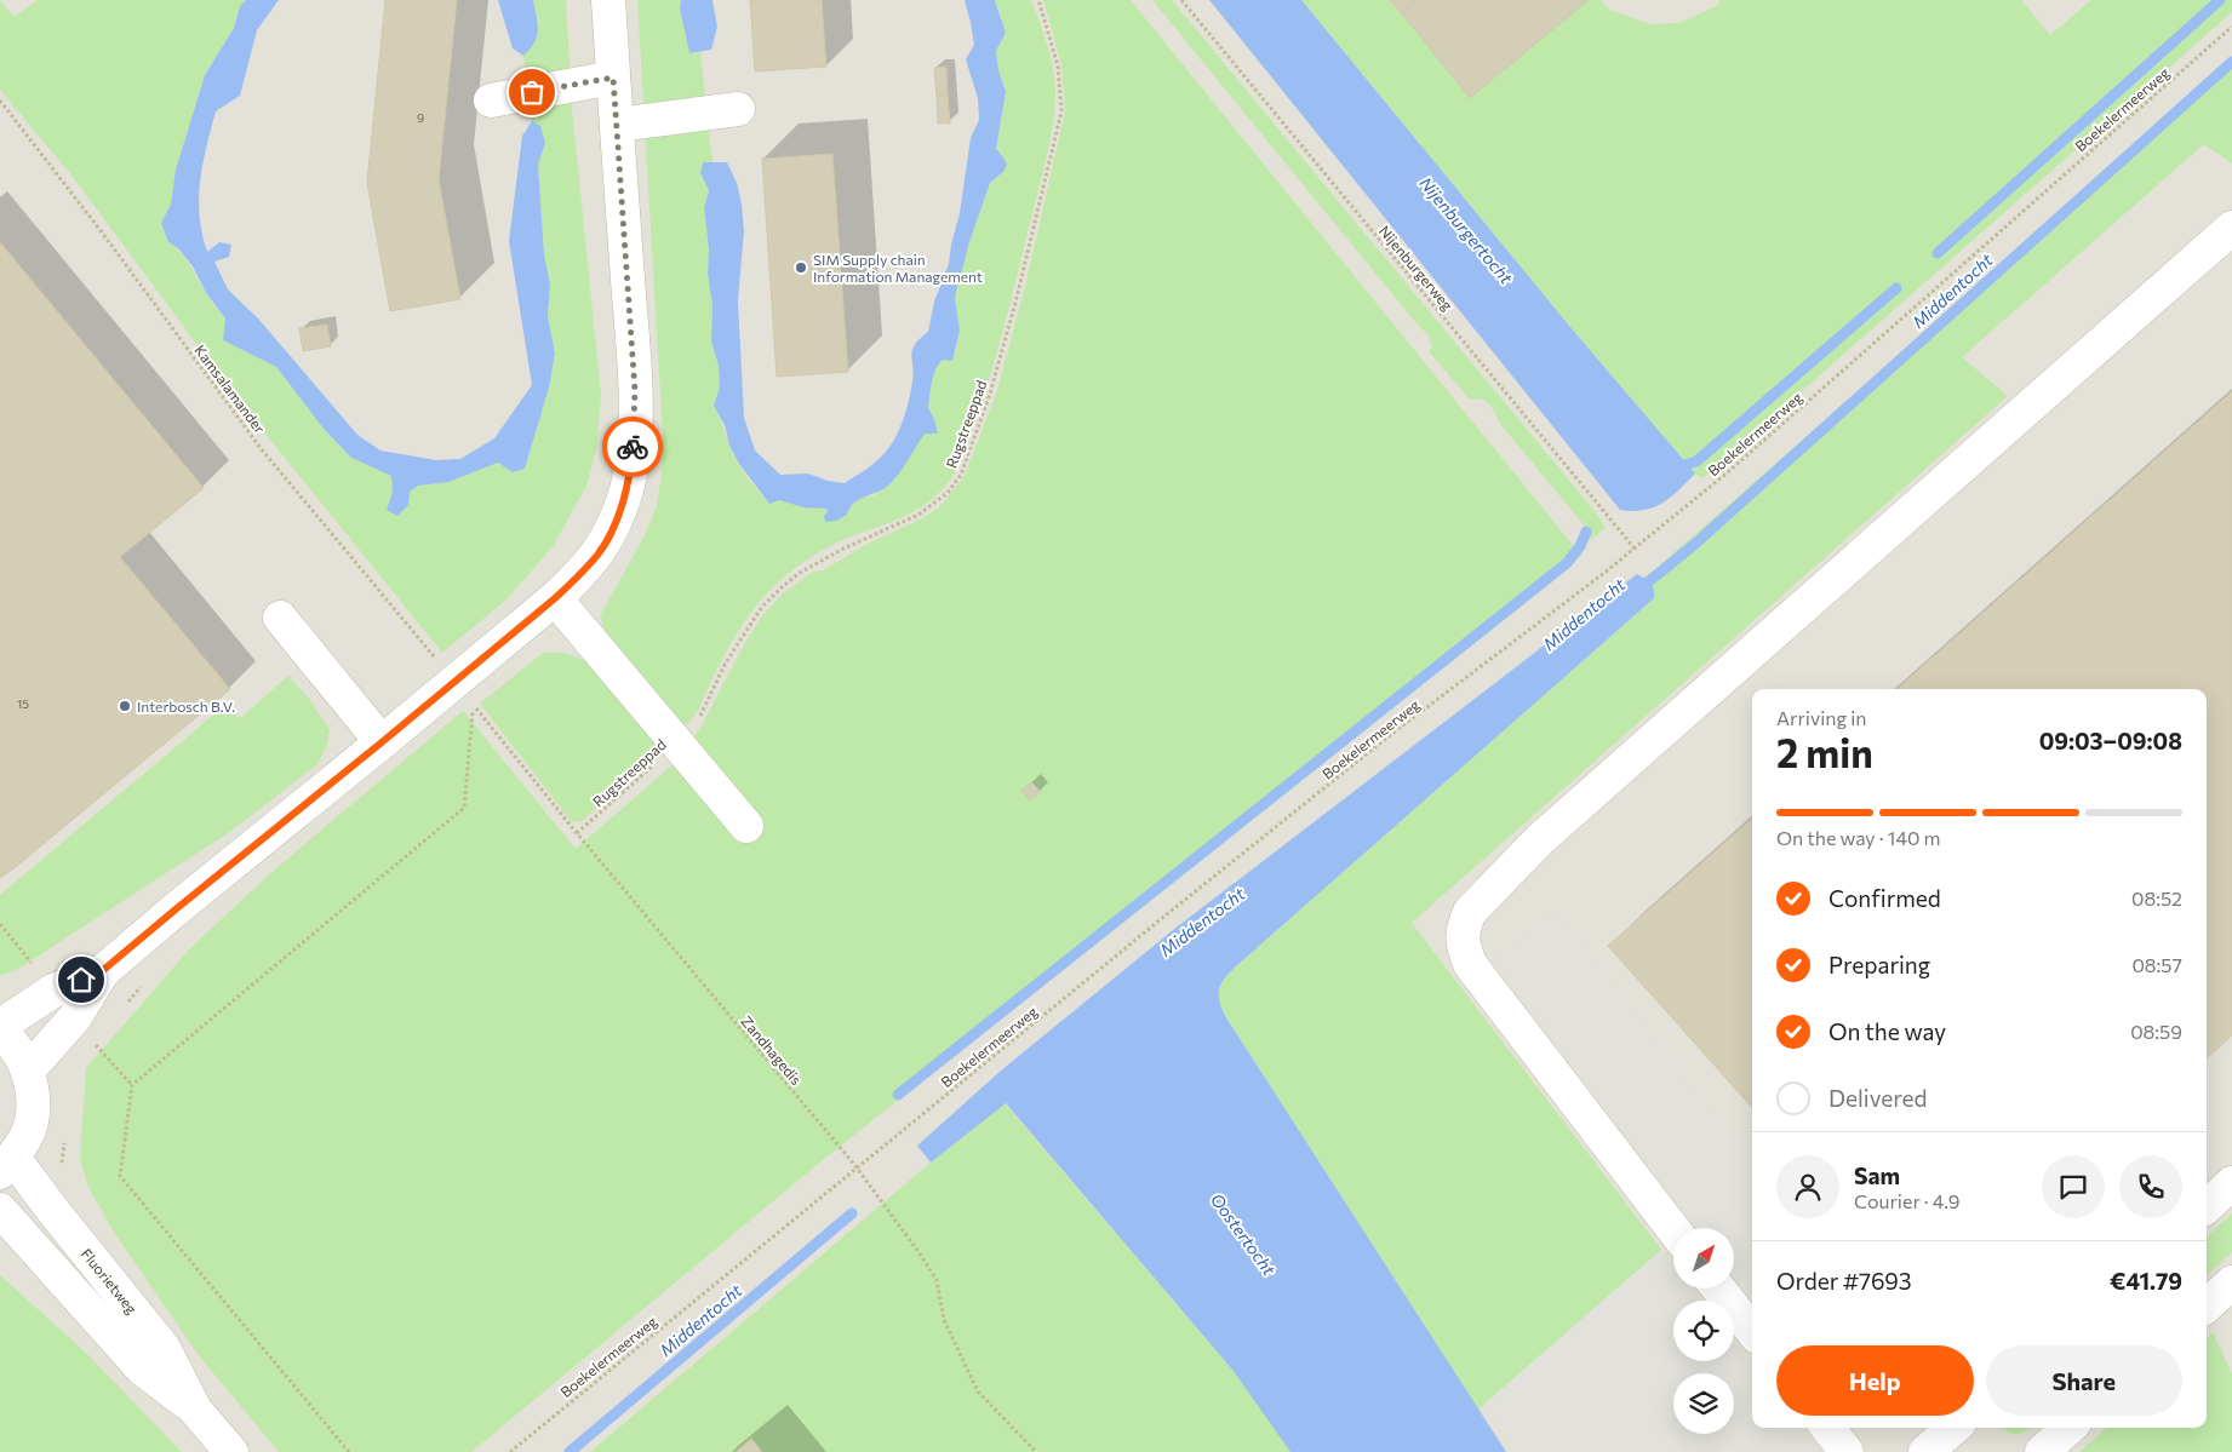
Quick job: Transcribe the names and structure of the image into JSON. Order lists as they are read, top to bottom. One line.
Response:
{"streets":{"street":["Fluorietweg"],"path":["Boekelermeerweg","Nijenburgerweg","Kamsalamander","Rugstreeppad","Zandhagedis"]},"crossings":[["Boekelermeerweg","Nijenburgerweg"],["Boekelermeerweg","Zandhagedis"],["Kamsalamander","Zandhagedis"],["Rugstreeppad","Zandhagedis"]],"water":["Nijenburgertocht","Middentocht","Oostertocht"],"places":["SIM Supply chain Information Management","Interbosch B.V."],"house_numbers":["9","15"],"north":"top right","page":{"heading":["2 min","Arriving in","09:03–09:08"],"panel":["Sam","Courier · 4.9","Order #7693","€41.79"],"bar":"On the way · 140 m","list":[["Confirmed","08:52"],["Preparing","08:57"],["On the way","08:59"],"Delivered"],"buttons":["Help","Share"]}}
